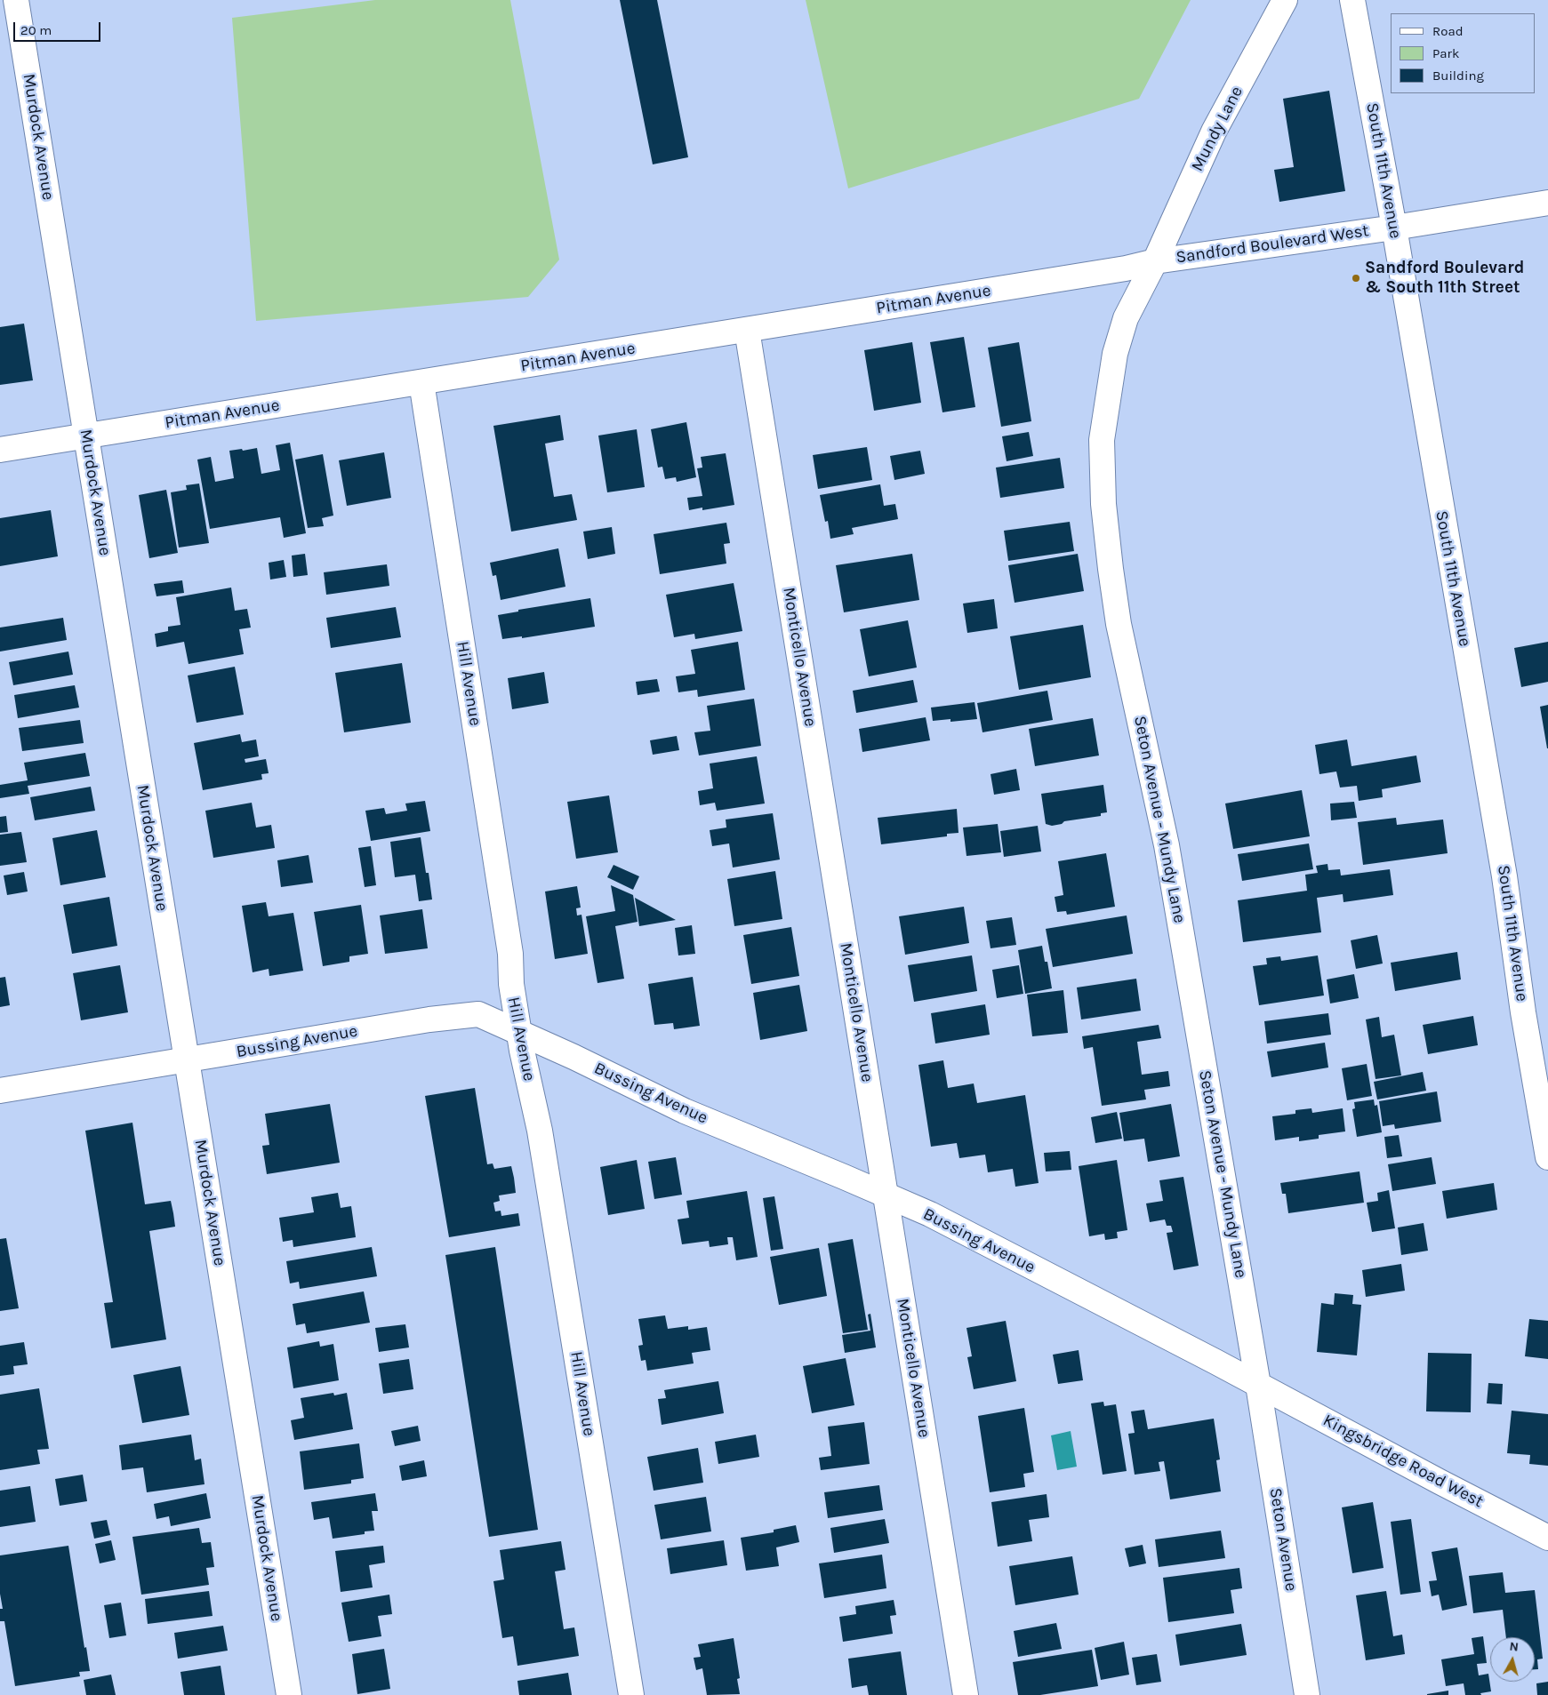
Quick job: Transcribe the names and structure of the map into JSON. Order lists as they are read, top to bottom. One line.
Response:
{"streets":{"street":["Mundy Lane","Murdock Avenue","South 11th Avenue","Sandford Boulevard West","Pitman Avenue","Monticello Avenue","Hill Avenue","Seton Avenue - Mundy Lane","Bussing Avenue","Kingsbridge Road West","Seton Avenue"]},"crossings":[["Mundy Lane","Sandford Boulevard West"],["Mundy Lane","Pitman Avenue"],["Mundy Lane","Seton Avenue - Mundy Lane"],["Murdock Avenue","Pitman Avenue"],["Murdock Avenue","Bussing Avenue"],["South 11th Avenue","Sandford Boulevard West"],["Sandford Boulevard West","Pitman Avenue"],["Sandford Boulevard West","Seton Avenue - Mundy Lane"],["Pitman Avenue","Monticello Avenue"],["Pitman Avenue","Hill Avenue"],["Pitman Avenue","Seton Avenue - Mundy Lane"],["Monticello Avenue","Bussing Avenue"],["Hill Avenue","Bussing Avenue"],["Seton Avenue - Mundy Lane","Bussing Avenue"],["Seton Avenue - Mundy Lane","Kingsbridge Road West"],["Seton Avenue - Mundy Lane","Seton Avenue"],["Bussing Avenue","Kingsbridge Road West"],["Bussing Avenue","Seton Avenue"],["Kingsbridge Road West","Seton Avenue"]],"places":["Sandford Boulevard & South 11th Street"],"legend":["Road","Park","Building"],"scale_bar":"20 m","north":"top"}
